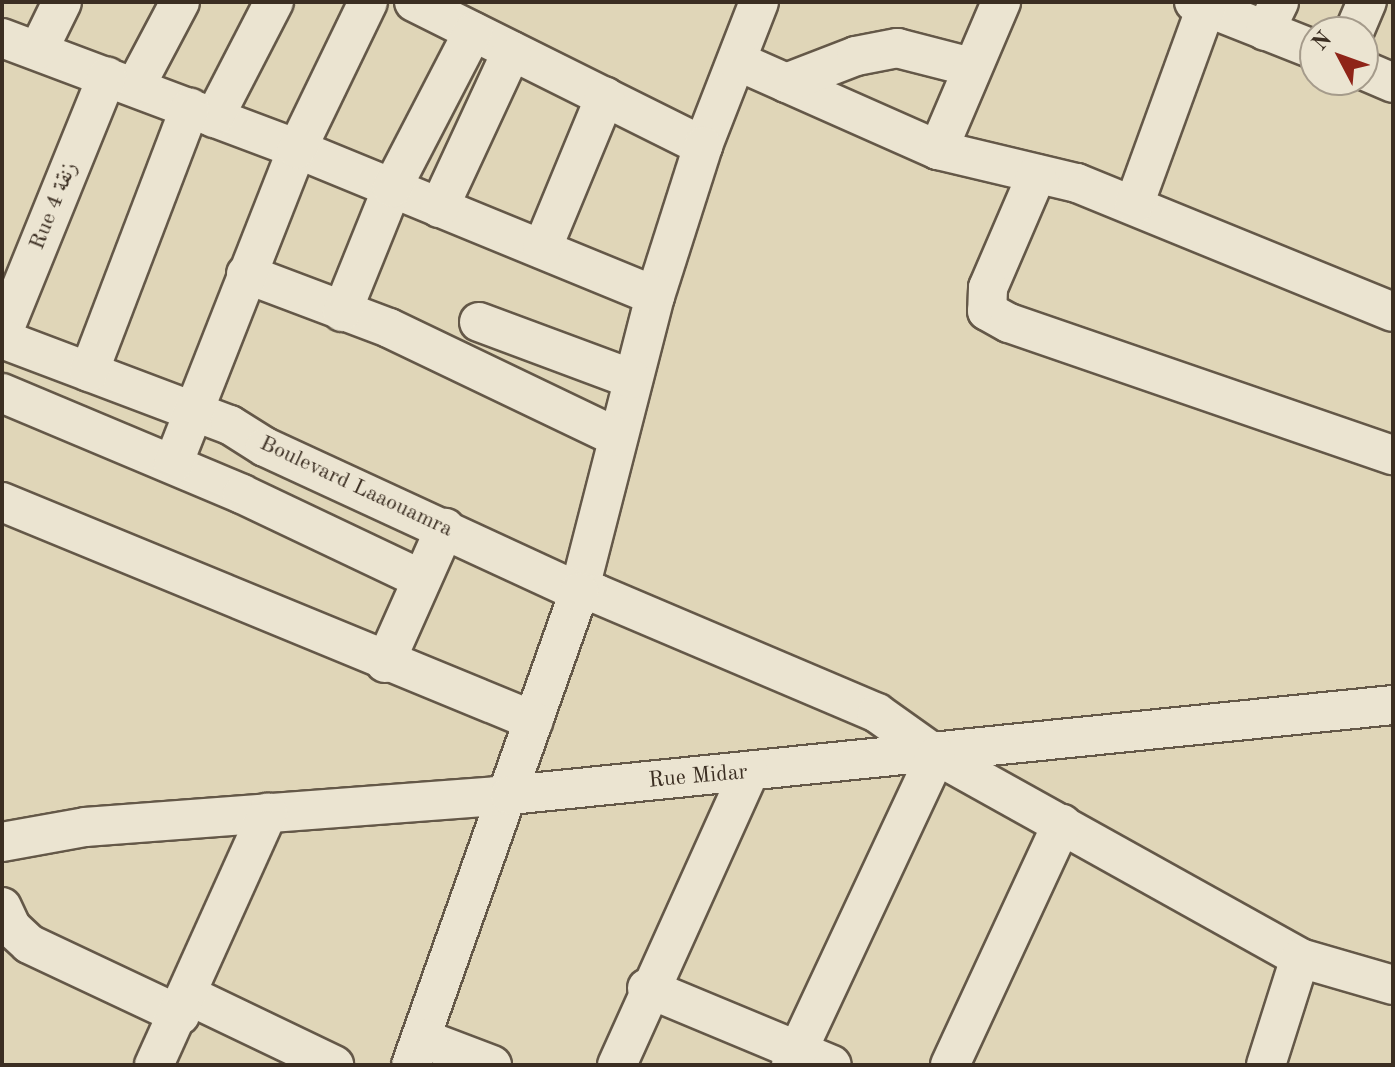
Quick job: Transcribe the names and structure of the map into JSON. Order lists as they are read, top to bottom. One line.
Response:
{"streets":{"street":["Rue 4 زنقة","Boulevard Laaouamra","Rue Midar"]},"crossings":[["Rue 4 زنقة","Boulevard Laaouamra"],["Boulevard Laaouamra","Rue Midar"]],"north":"top left"}
